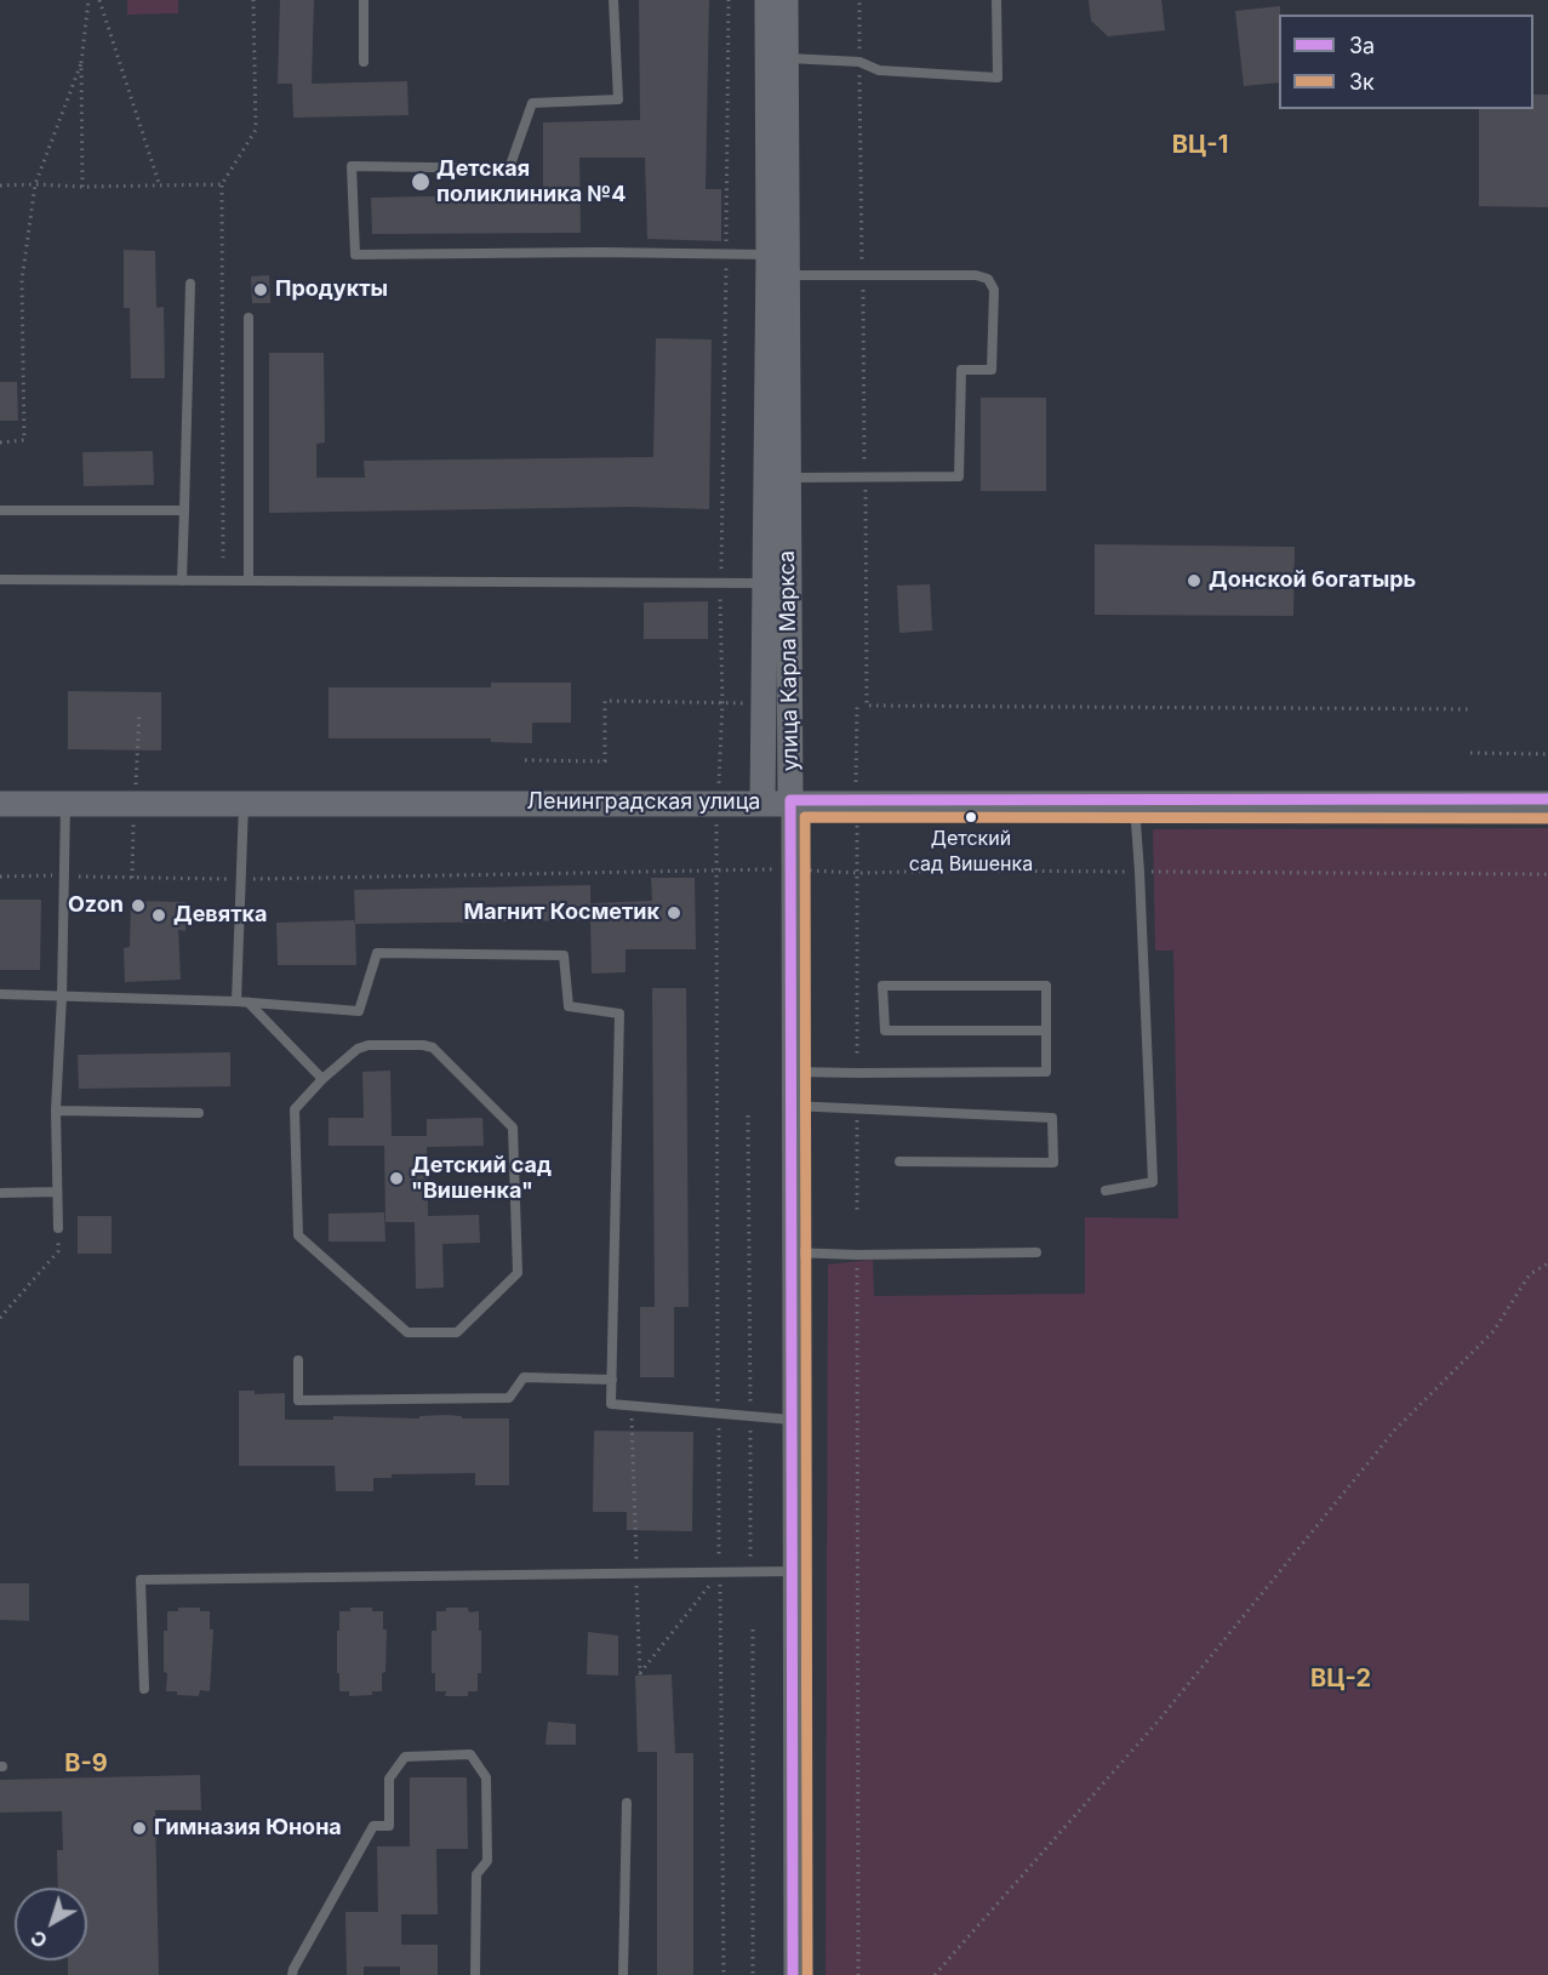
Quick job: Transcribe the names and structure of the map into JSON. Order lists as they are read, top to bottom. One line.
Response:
{"streets":{"street":["улица Карла Маркса","Ленинградская улица"]},"crossings":[["улица Карла Маркса","Ленинградская улица"]],"districts":["ВЦ-1","ВЦ-2","В-9"],"places":["Детская поликлиника №4","Продукты","Донской богатырь","Детский сад Вишенка","Ozon","Магнит Косметик","Девятка","Детский сад \"Вишенка\"","Гимназия Юнона"],"lines":["transit line 3а","transit line 3к"],"legend":["3а","3к"],"north":"bottom left"}
